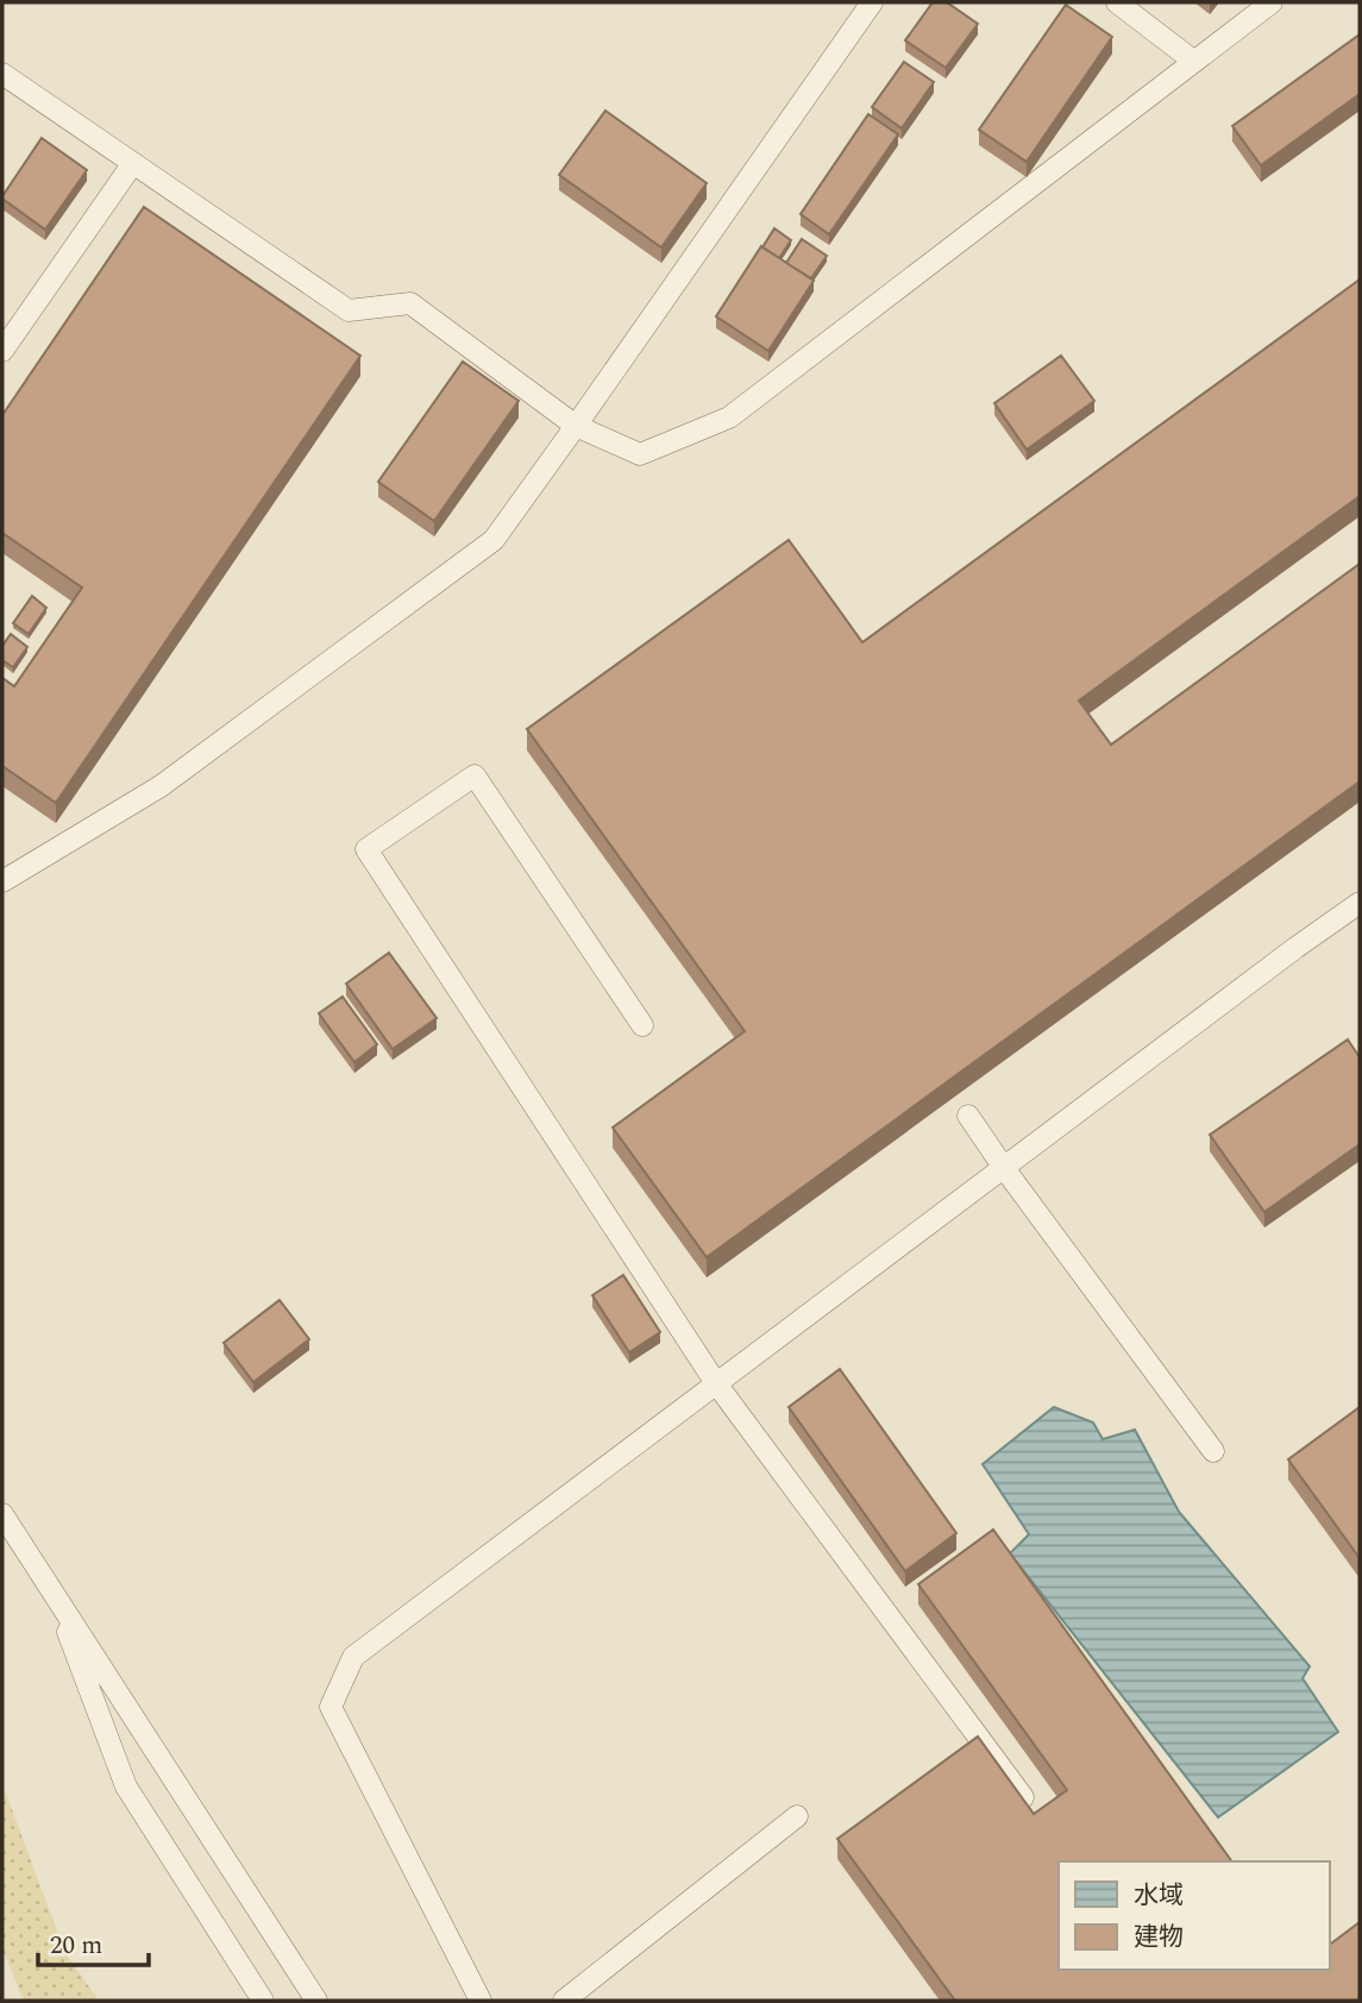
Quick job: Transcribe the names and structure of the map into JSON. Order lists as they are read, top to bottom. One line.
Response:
{"legend":["水域","建物"],"scale_bar":"20 m"}
